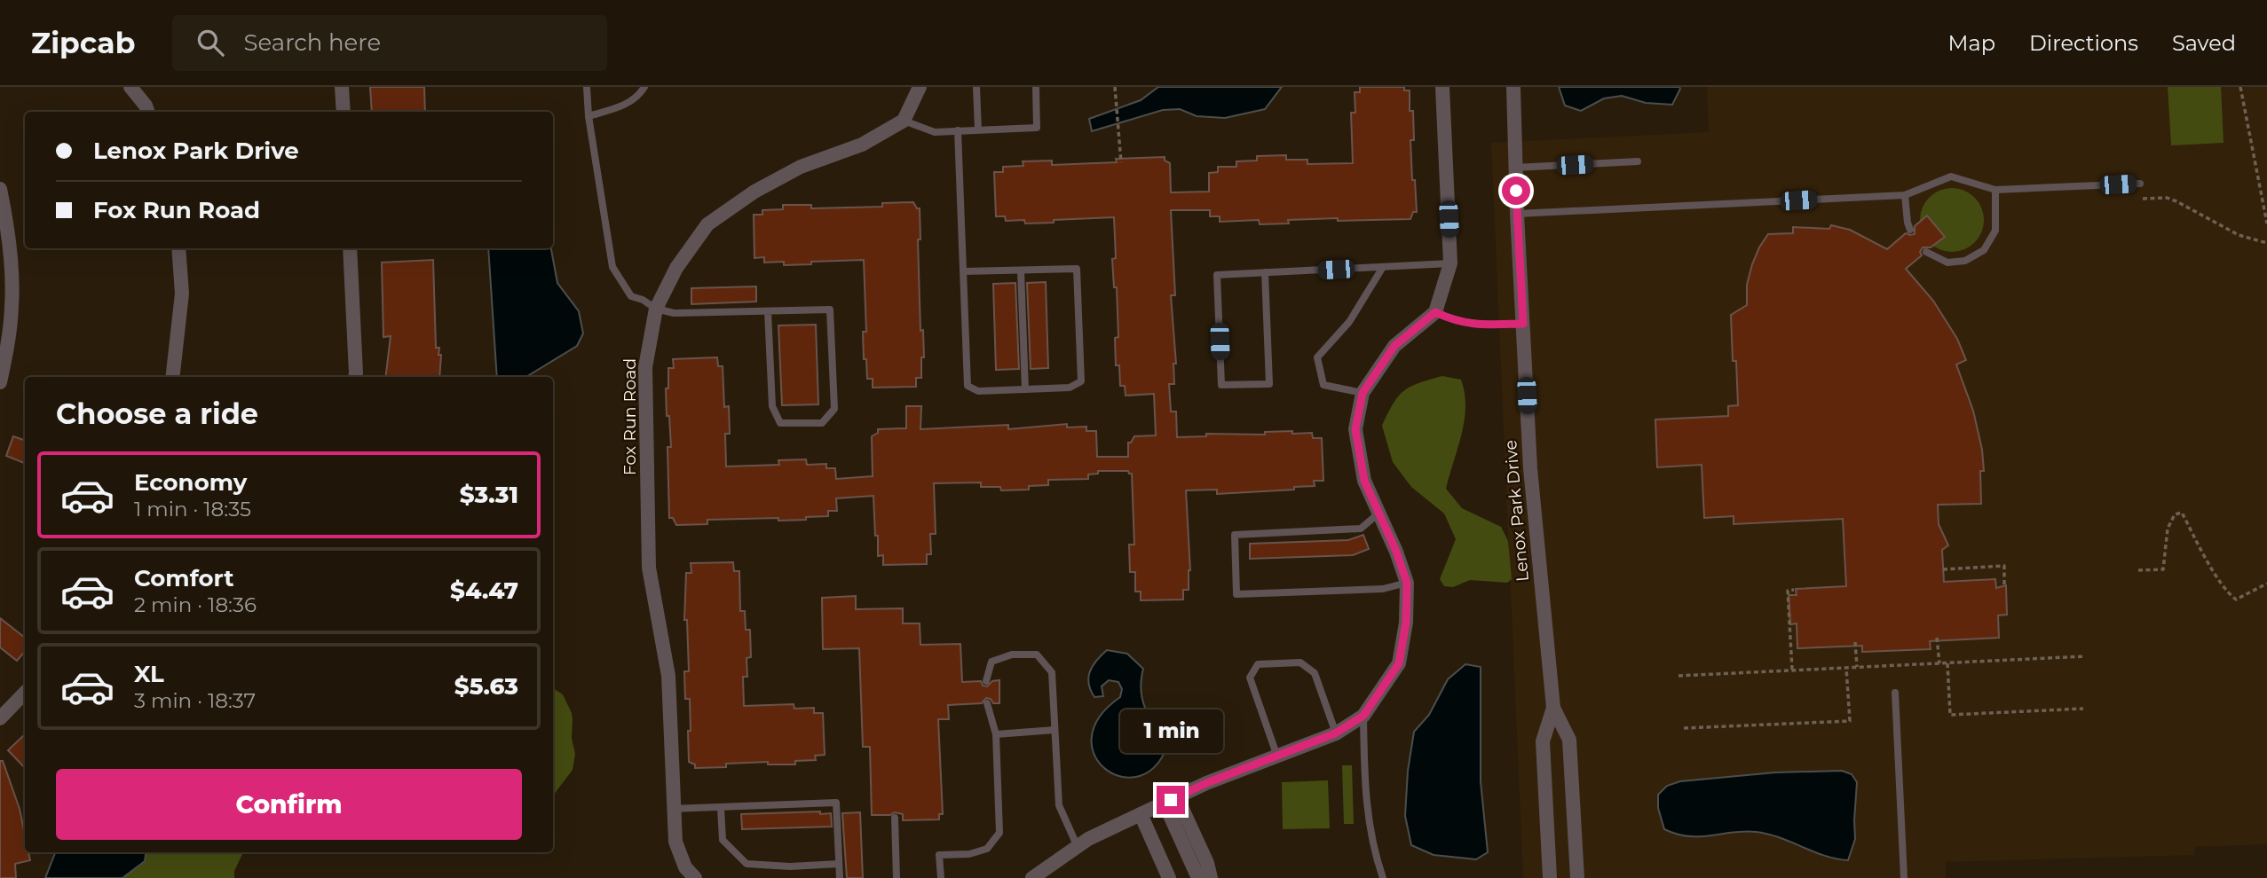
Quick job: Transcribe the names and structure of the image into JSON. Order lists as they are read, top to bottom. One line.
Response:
{"streets":{"street":["Fox Run Road","Lenox Park Drive"]},"page":{"header":"Zipcab","search":"Search here","nav":["Map","Directions","Saved"],"banner":["Lenox Park Drive","Fox Run Road"],"heading":"Choose a ride","list":[{"name":"Economy","note":"1 min · 18:35","value":"$3.31"},{"name":"Comfort","note":"2 min · 18:36","value":"$4.47"},{"name":"XL","note":"3 min · 18:37","value":"$5.63"}],"bubble":"1 min","buttons":"Confirm"}}
